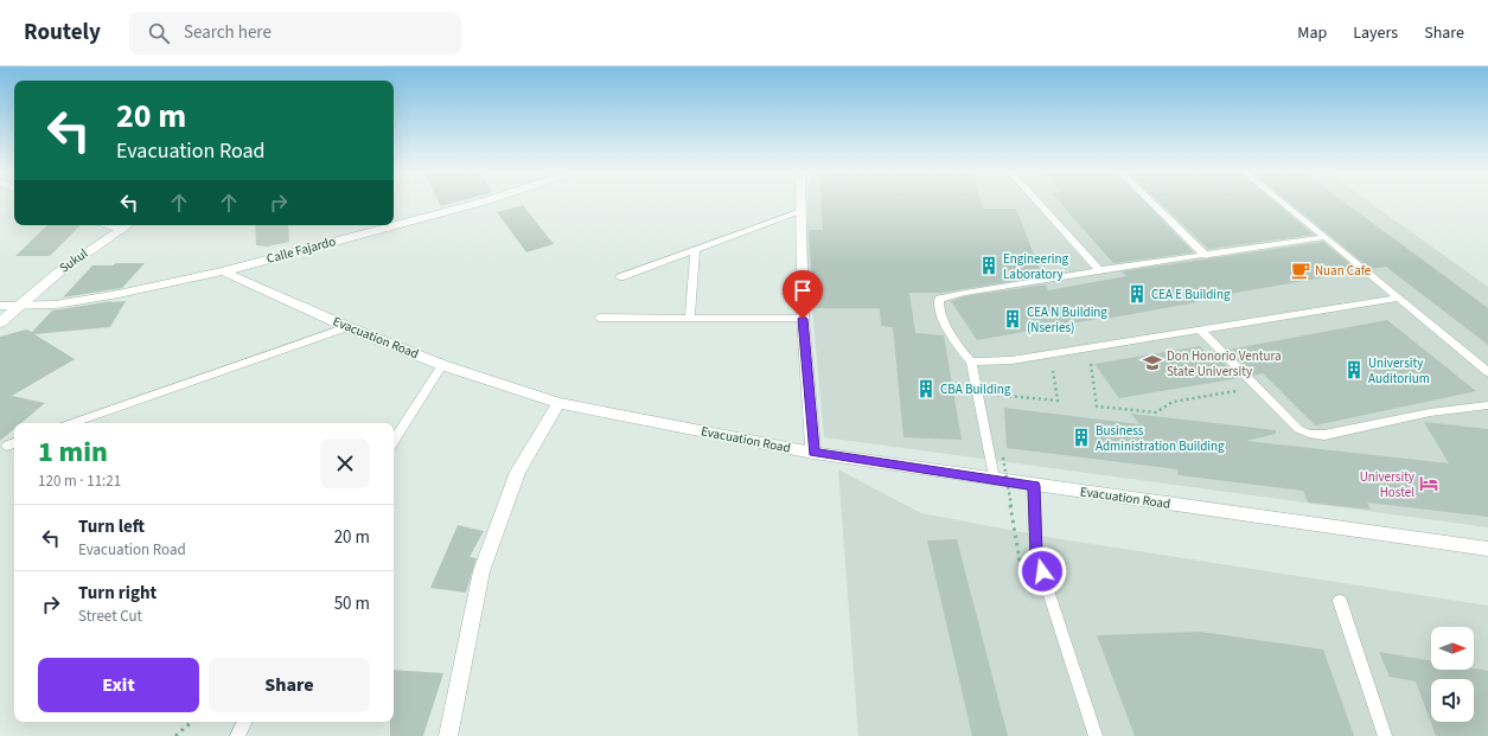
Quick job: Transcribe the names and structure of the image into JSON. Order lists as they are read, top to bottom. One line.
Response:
{"streets":{"street":["Calle Fajardo","Sukul","Evacuation Road"]},"crossings":[["Calle Fajardo","Sukul"],["Calle Fajardo","Evacuation Road"]],"places":{"building":["Engineering Laboratory","CEA E Building","CEA N Building (Nseries)","University Auditorium","CBA Building","Business Administration Building"],"cafe":["Nuan Cafe"],"school or university":["Don Honorio Ventura State University"],"hotel":["University Hostel"]},"north":"right","page":{"header":"Routely","search":"Search here","nav":["Map","Layers","Share"],"turn":["20 m","Evacuation Road"],"heading":["1 min","120 m · 11:21"],"list":[{"name":"Turn left","note":"Evacuation Road","value":"20 m"},{"name":"Turn right","note":"Street Cut","value":"50 m"}],"buttons":["Exit","Share"]}}
